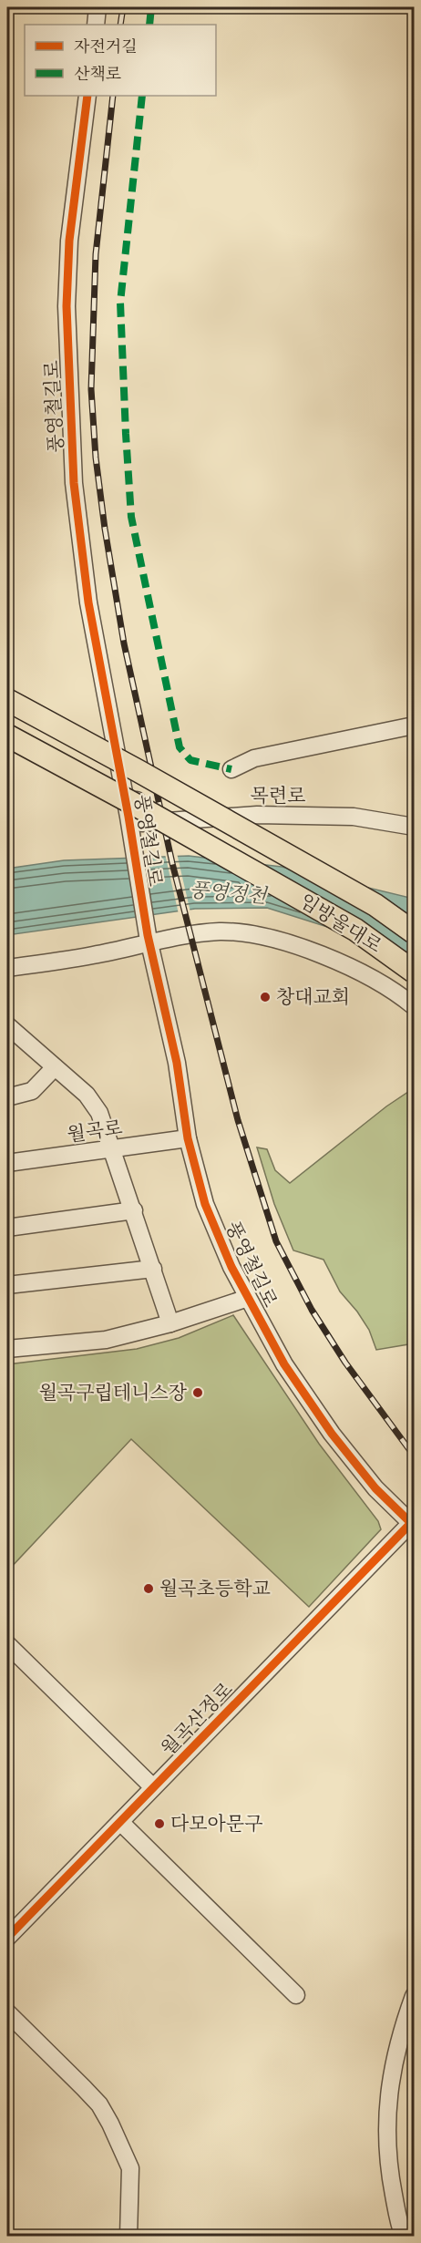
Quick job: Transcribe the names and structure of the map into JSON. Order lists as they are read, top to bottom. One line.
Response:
{"streets":{"main road":["임방울대로"],"street":["풍영철길로","목련로","월곡로","월곡산정로"]},"crossings":[["풍영철길로","목련로"],["풍영철길로","월곡로"],["풍영철길로","월곡산정로"]],"water":["풍영정천"],"places":["창대교회","월곡구립테니스장","월곡초등학교","다모아문구"],"legend":["자전거길","산책로"]}
